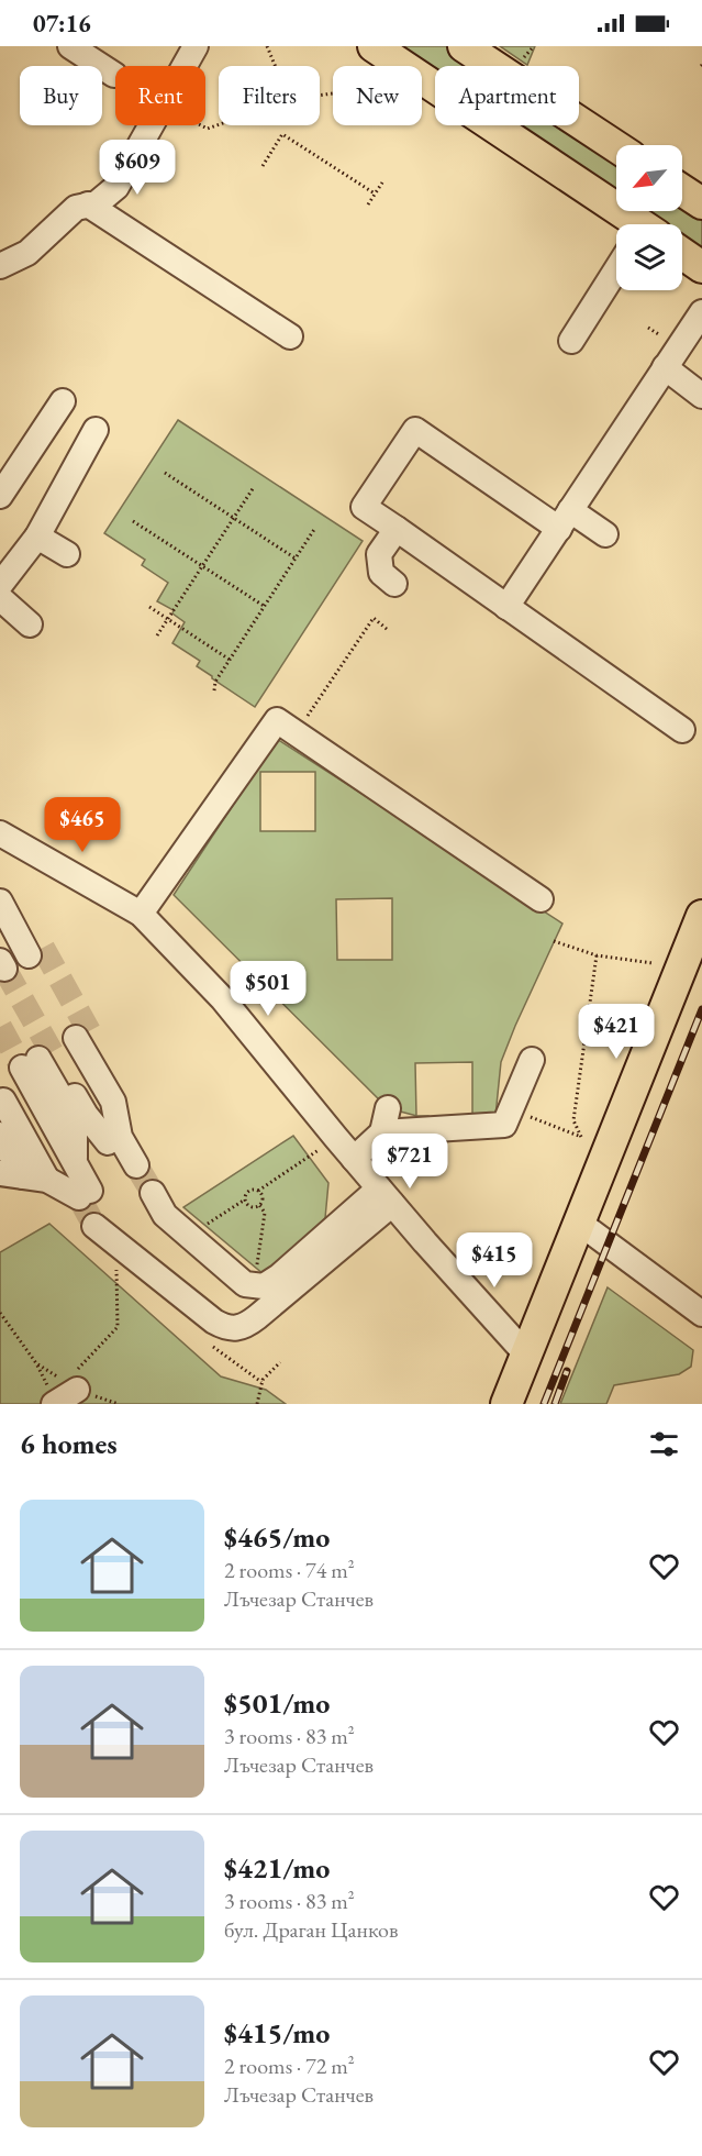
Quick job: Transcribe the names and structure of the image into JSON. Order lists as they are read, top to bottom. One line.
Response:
{"north":"bottom left","page":{"status":"07:16","chip":["Buy","Rent","Filters","New","Apartment"],"price":["$609","$465","$501","$421","$721","$415"],"heading":"6 homes","list":[{"name":"$465/mo","note":"2 rooms · 74 m² · Лъчезар Станчев"},{"name":"$501/mo","note":"3 rooms · 83 m² · Лъчезар Станчев"},{"name":"$421/mo","note":"3 rooms · 83 m² · бул. Драган Цанков"},{"name":"$415/mo","note":"2 rooms · 72 m² · Лъчезар Станчев"}]}}
